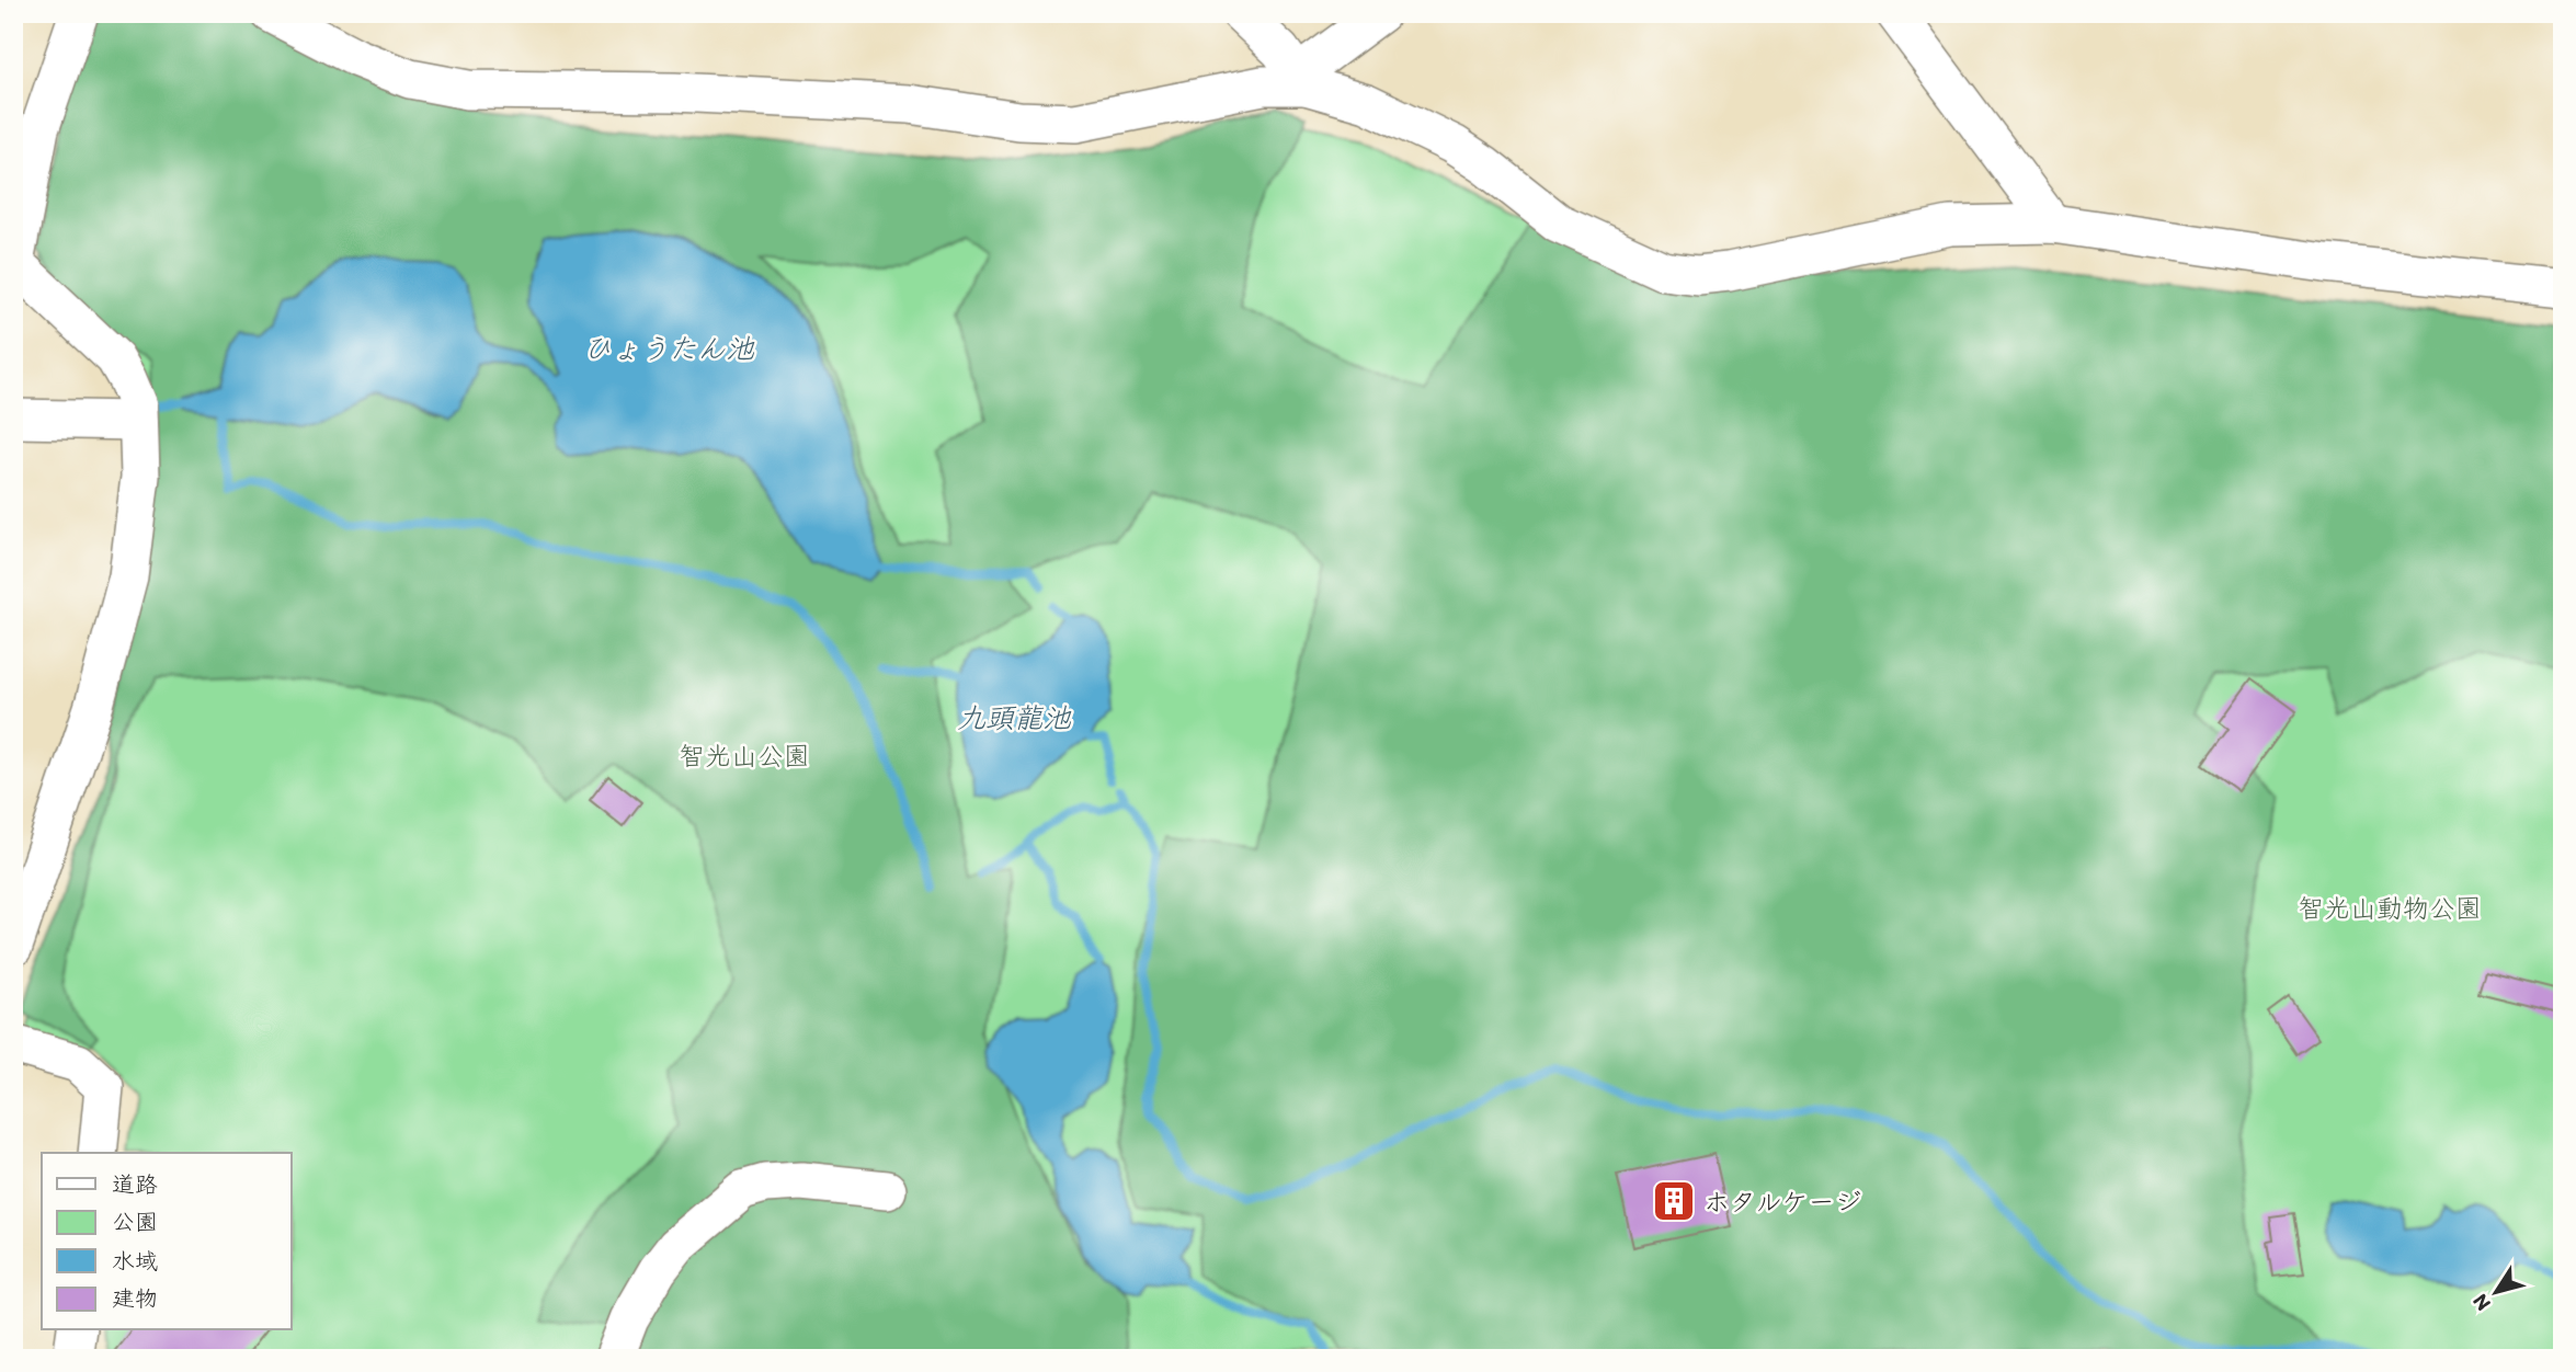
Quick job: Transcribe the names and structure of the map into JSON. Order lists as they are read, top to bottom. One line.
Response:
{"water":["ひょうたん池","九頭龍池"],"parks":["智光山公園","智光山動物公園"],"places":{"building":["ホタルケージ"]},"legend":["道路","公園","水域","建物"],"north":"bottom left"}
